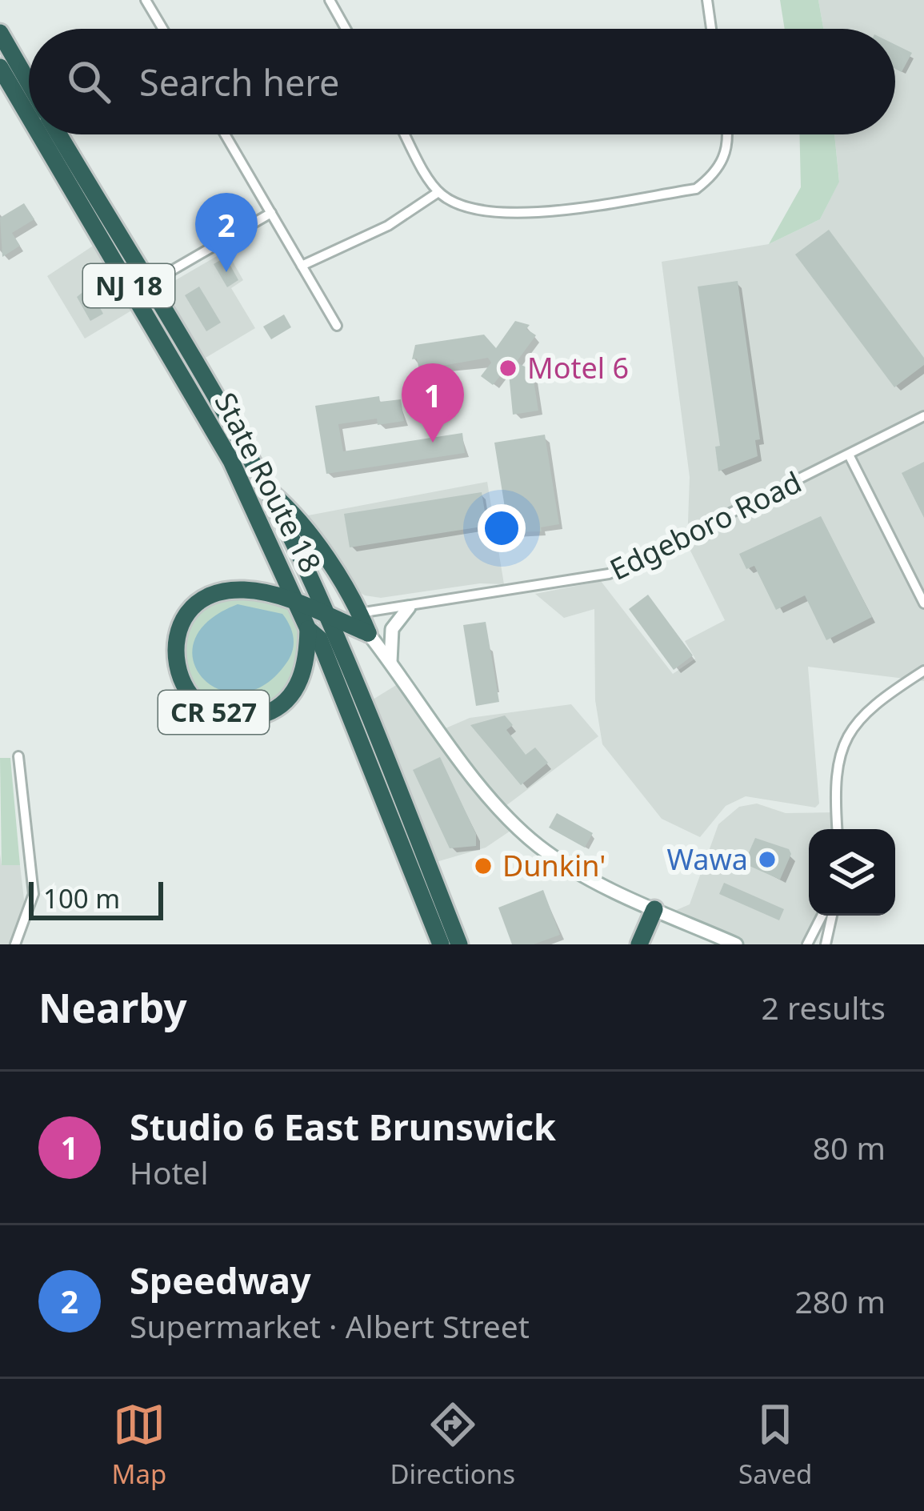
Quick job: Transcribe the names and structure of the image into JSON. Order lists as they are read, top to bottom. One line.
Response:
{"streets":{"highway":["NJ 18","State Route 18","CR 527"],"street":["Edgeboro Road"]},"crossings":[["State Route 18","CR 527"],["Edgeboro Road","CR 527"]],"places":["Motel 6","Wawa","Dunkin'"],"scale_bar":"100 m","page":{"search":"Search here","pins":["2","1"],"scale":"100 m","heading":["Nearby","2 results"],"list":[{"mark":"1","name":"Studio 6 East Brunswick","note":"Hotel","value":"80 m"},{"mark":"2","name":"Speedway","note":"Supermarket · Albert Street","value":"280 m"}],"nav":["Map","Directions","Saved"]}}
